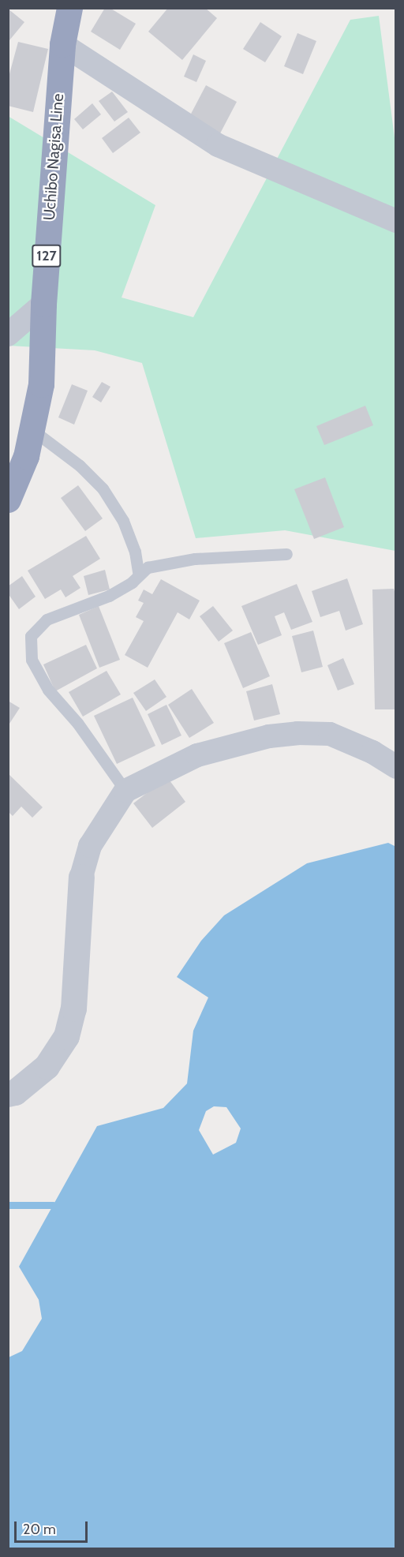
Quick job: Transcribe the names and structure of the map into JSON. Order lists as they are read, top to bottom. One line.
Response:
{"streets":{"highway":["Uchibo Nagisa Line","127"]},"scale_bar":"20 m"}
